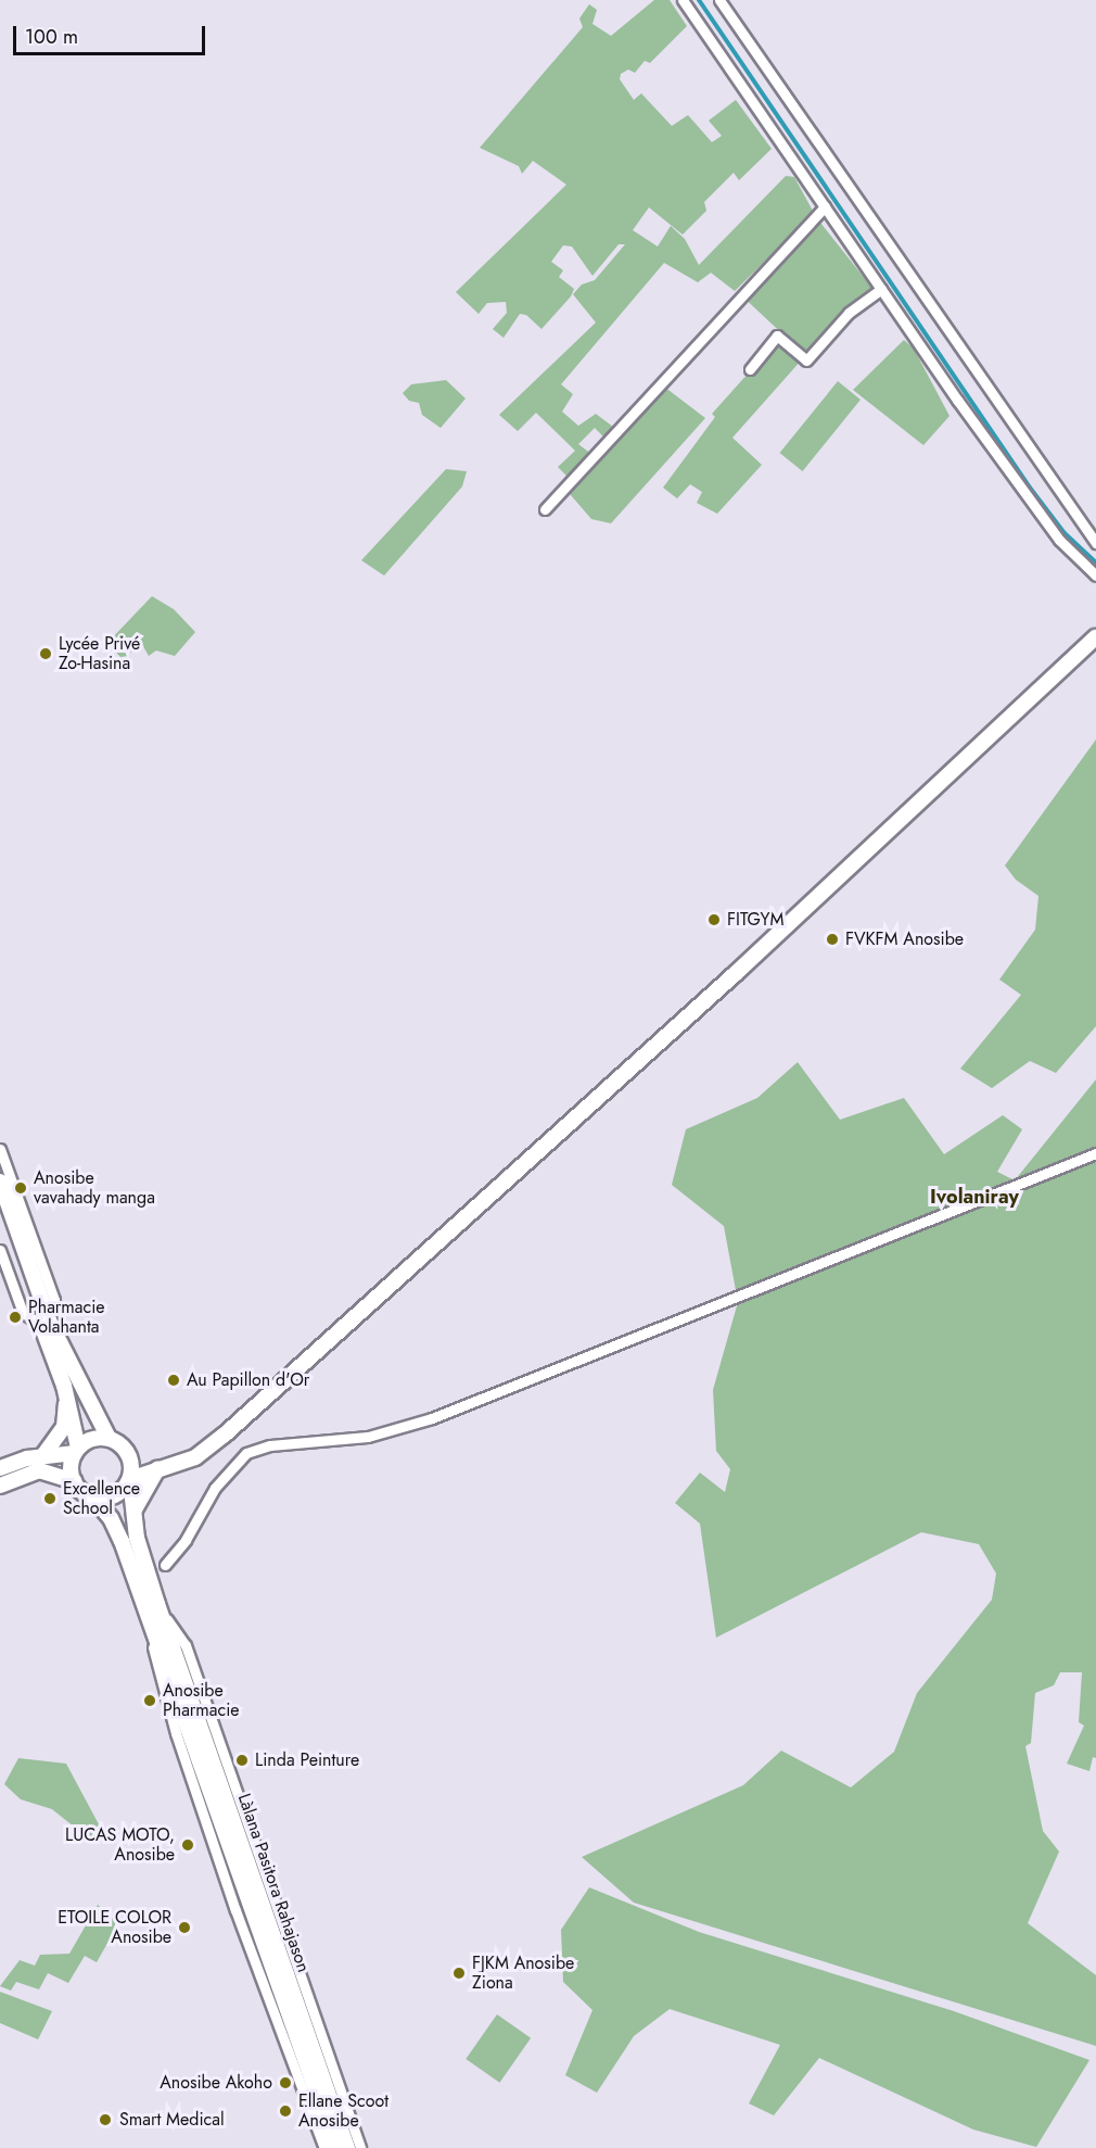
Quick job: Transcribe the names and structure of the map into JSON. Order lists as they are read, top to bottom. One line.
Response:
{"streets":{"main road":["Làlana Pasitora Rahajason"]},"districts":["Ivolaniray"],"places":["Lycée Privé Zo-Hasina","FITGYM","FVKFM Anosibe","Anosibe vavahady manga","Pharmacie Volahanta","Au Papillon d'Or","Excellence School","Anosibe Pharmacie","Linda Peinture","LUCAS MOTO, Anosibe","ETOILE COLOR Anosibe","FJKM Anosibe Ziona","Anosibe Akoho","Ellane Scoot Anosibe","Smart Medical"],"scale_bar":"100 m"}
